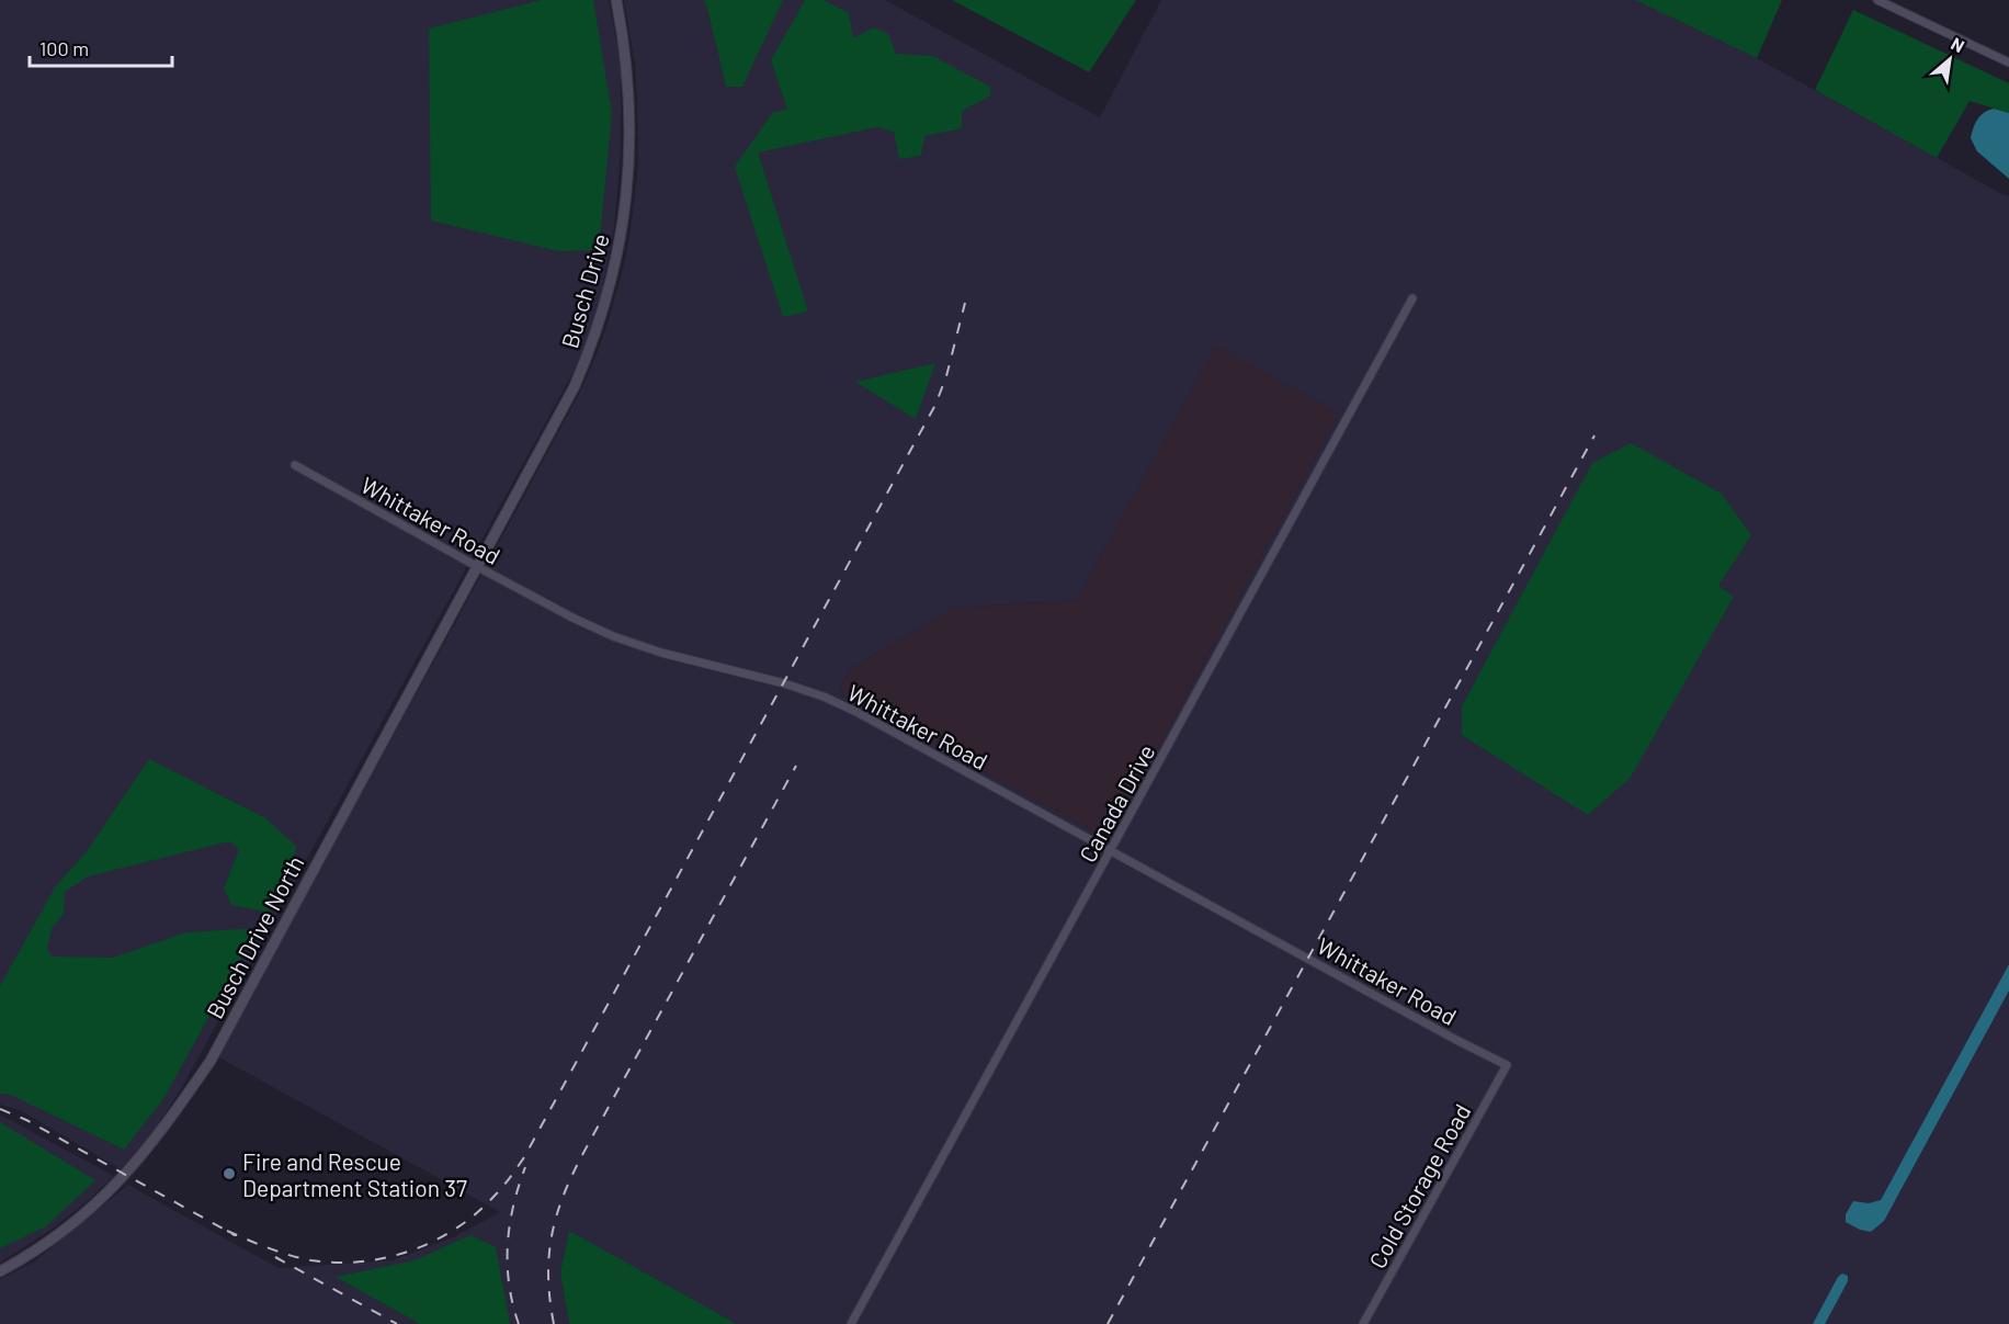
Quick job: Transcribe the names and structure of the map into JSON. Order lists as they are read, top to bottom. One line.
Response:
{"streets":{"street":["Busch Drive","Whittaker Road","Canada Drive","Busch Drive North","Cold Storage Road"]},"crossings":[["Busch Drive","Whittaker Road"],["Busch Drive","Busch Drive North"],["Whittaker Road","Canada Drive"],["Whittaker Road","Busch Drive North"],["Whittaker Road","Cold Storage Road"]],"places":["Fire and Rescue Department Station 37"],"scale_bar":"100 m","north":"top right"}
